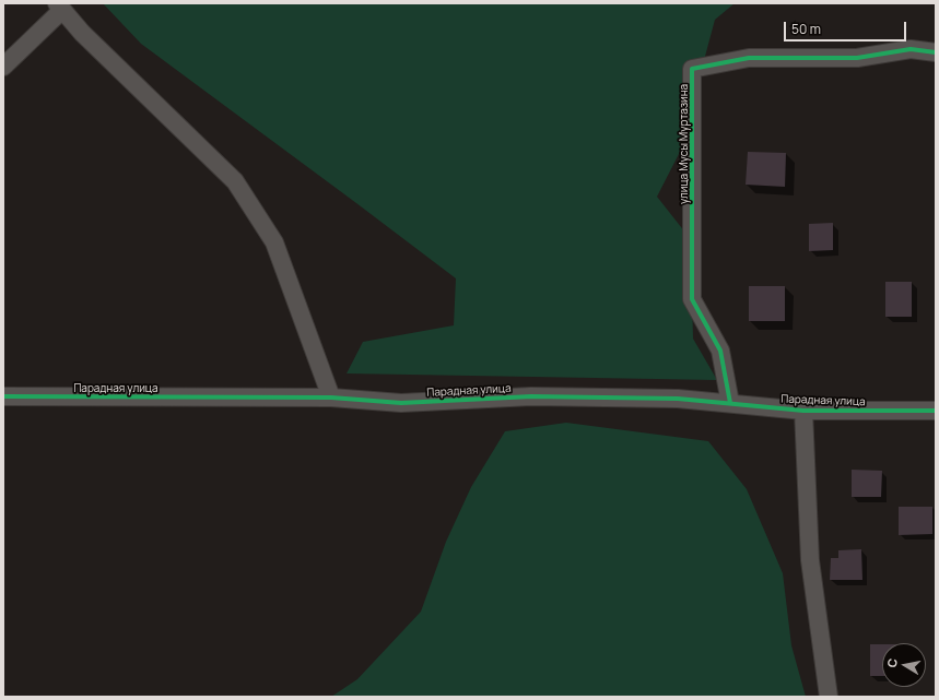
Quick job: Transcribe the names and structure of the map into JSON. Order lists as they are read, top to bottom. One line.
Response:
{"streets":{"street":["улица Мусы Муртазина","Парадная улица"]},"crossings":[["улица Мусы Муртазина","Парадная улица"]],"scale_bar":"50 m","north":"left"}
